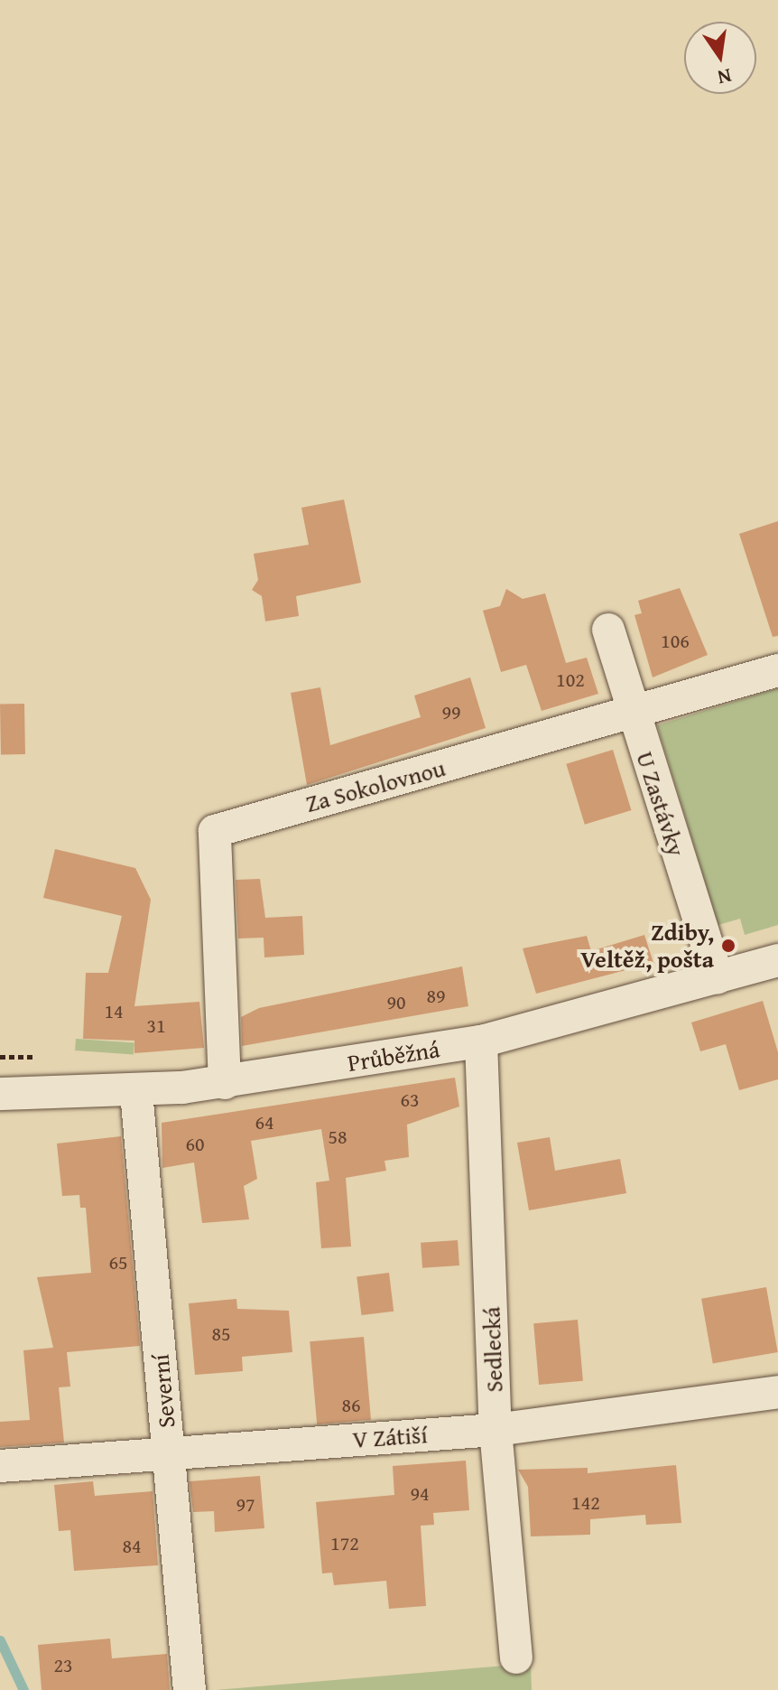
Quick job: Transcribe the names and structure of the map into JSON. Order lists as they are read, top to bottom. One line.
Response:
{"streets":{"street":["Za Sokolovnou","U Zastávky","Průběžná","Sedlecká","Severní","V Zátiší"]},"crossings":[["Za Sokolovnou","U Zastávky"],["Za Sokolovnou","Průběžná"],["U Zastávky","Průběžná"],["Průběžná","Sedlecká"],["Průběžná","Severní"],["Sedlecká","V Zátiší"],["Severní","V Zátiší"]],"places":["Zdiby, Veltěž, pošta"],"house_numbers":["106","102","99","89","90","14","31","63","64","58","60","65","85","86","94","142","97","172","84","23"],"north":"bottom"}
